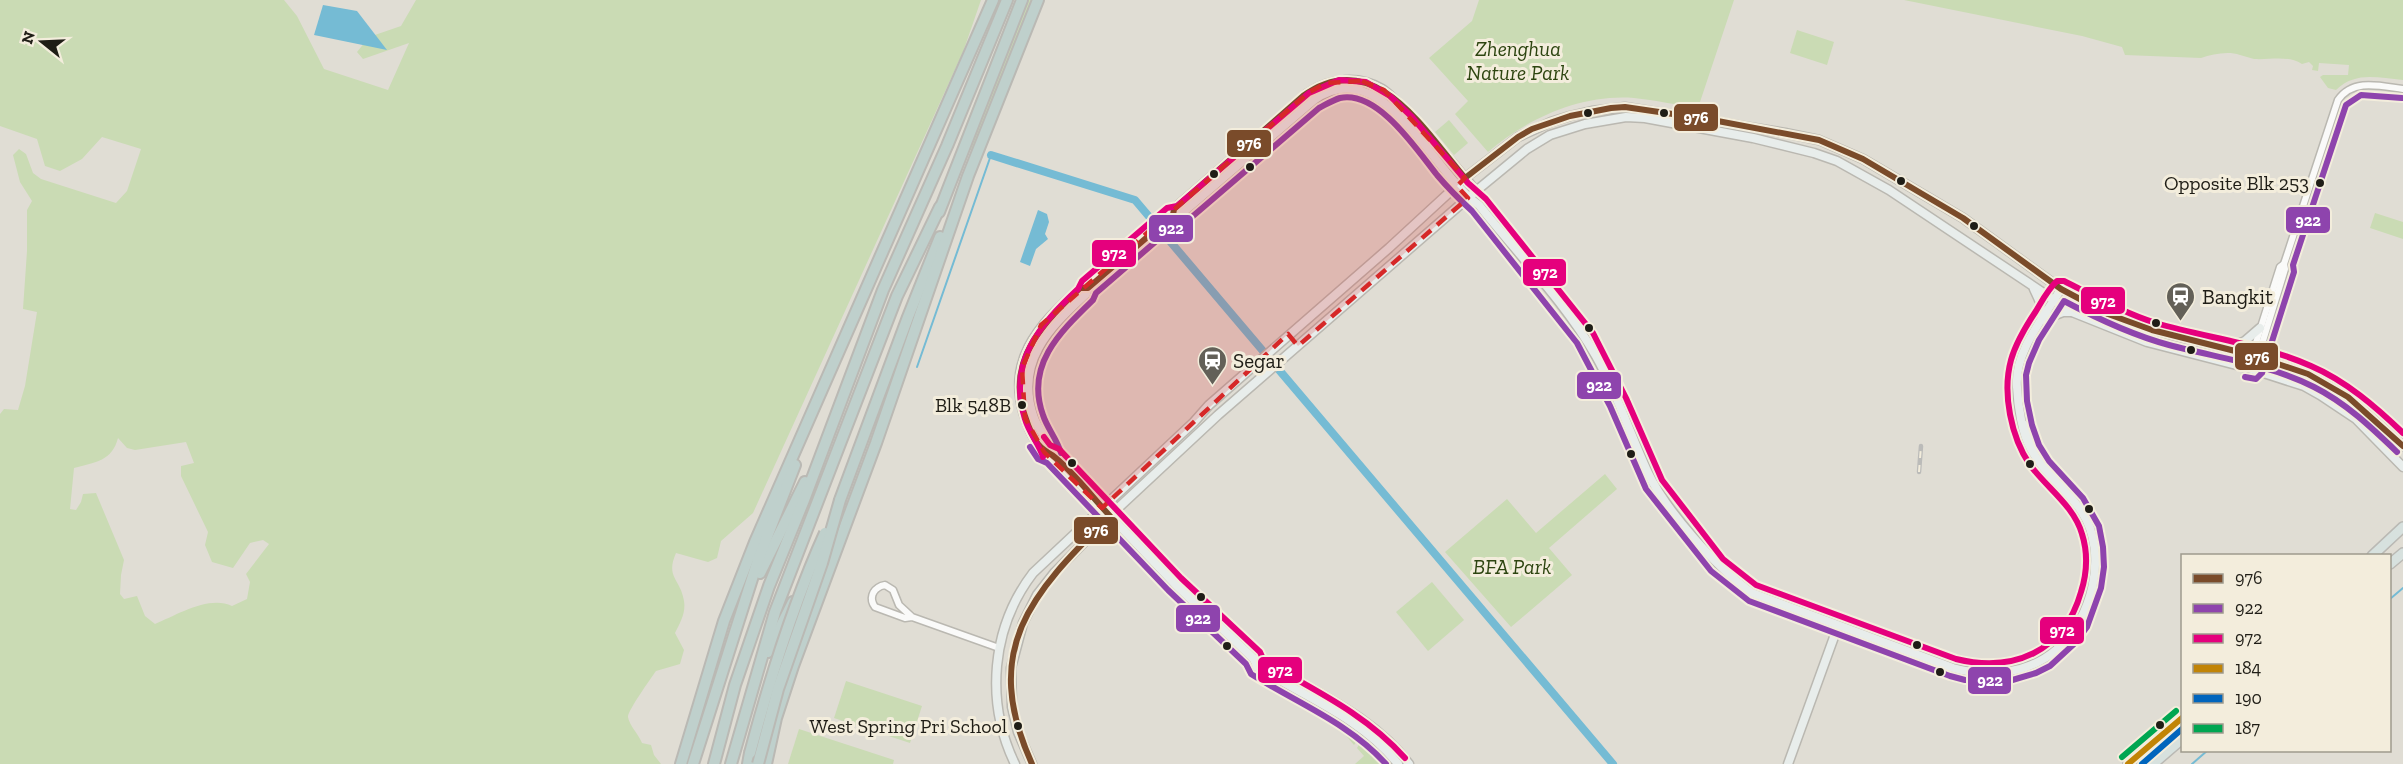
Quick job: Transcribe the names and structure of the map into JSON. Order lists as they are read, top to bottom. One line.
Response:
{"parks":["Zhenghua Nature Park","BFA Park"],"places":{"other":["Opposite Blk 253","Blk 548B","West Spring Pri School"],"station":["Bangkit","Segar"]},"lines":["transit line 976","transit line 972","transit line 922","transit line 187","transit line 184","transit line 190"],"legend":["976","922","972","184","190","187"],"north":"left"}
